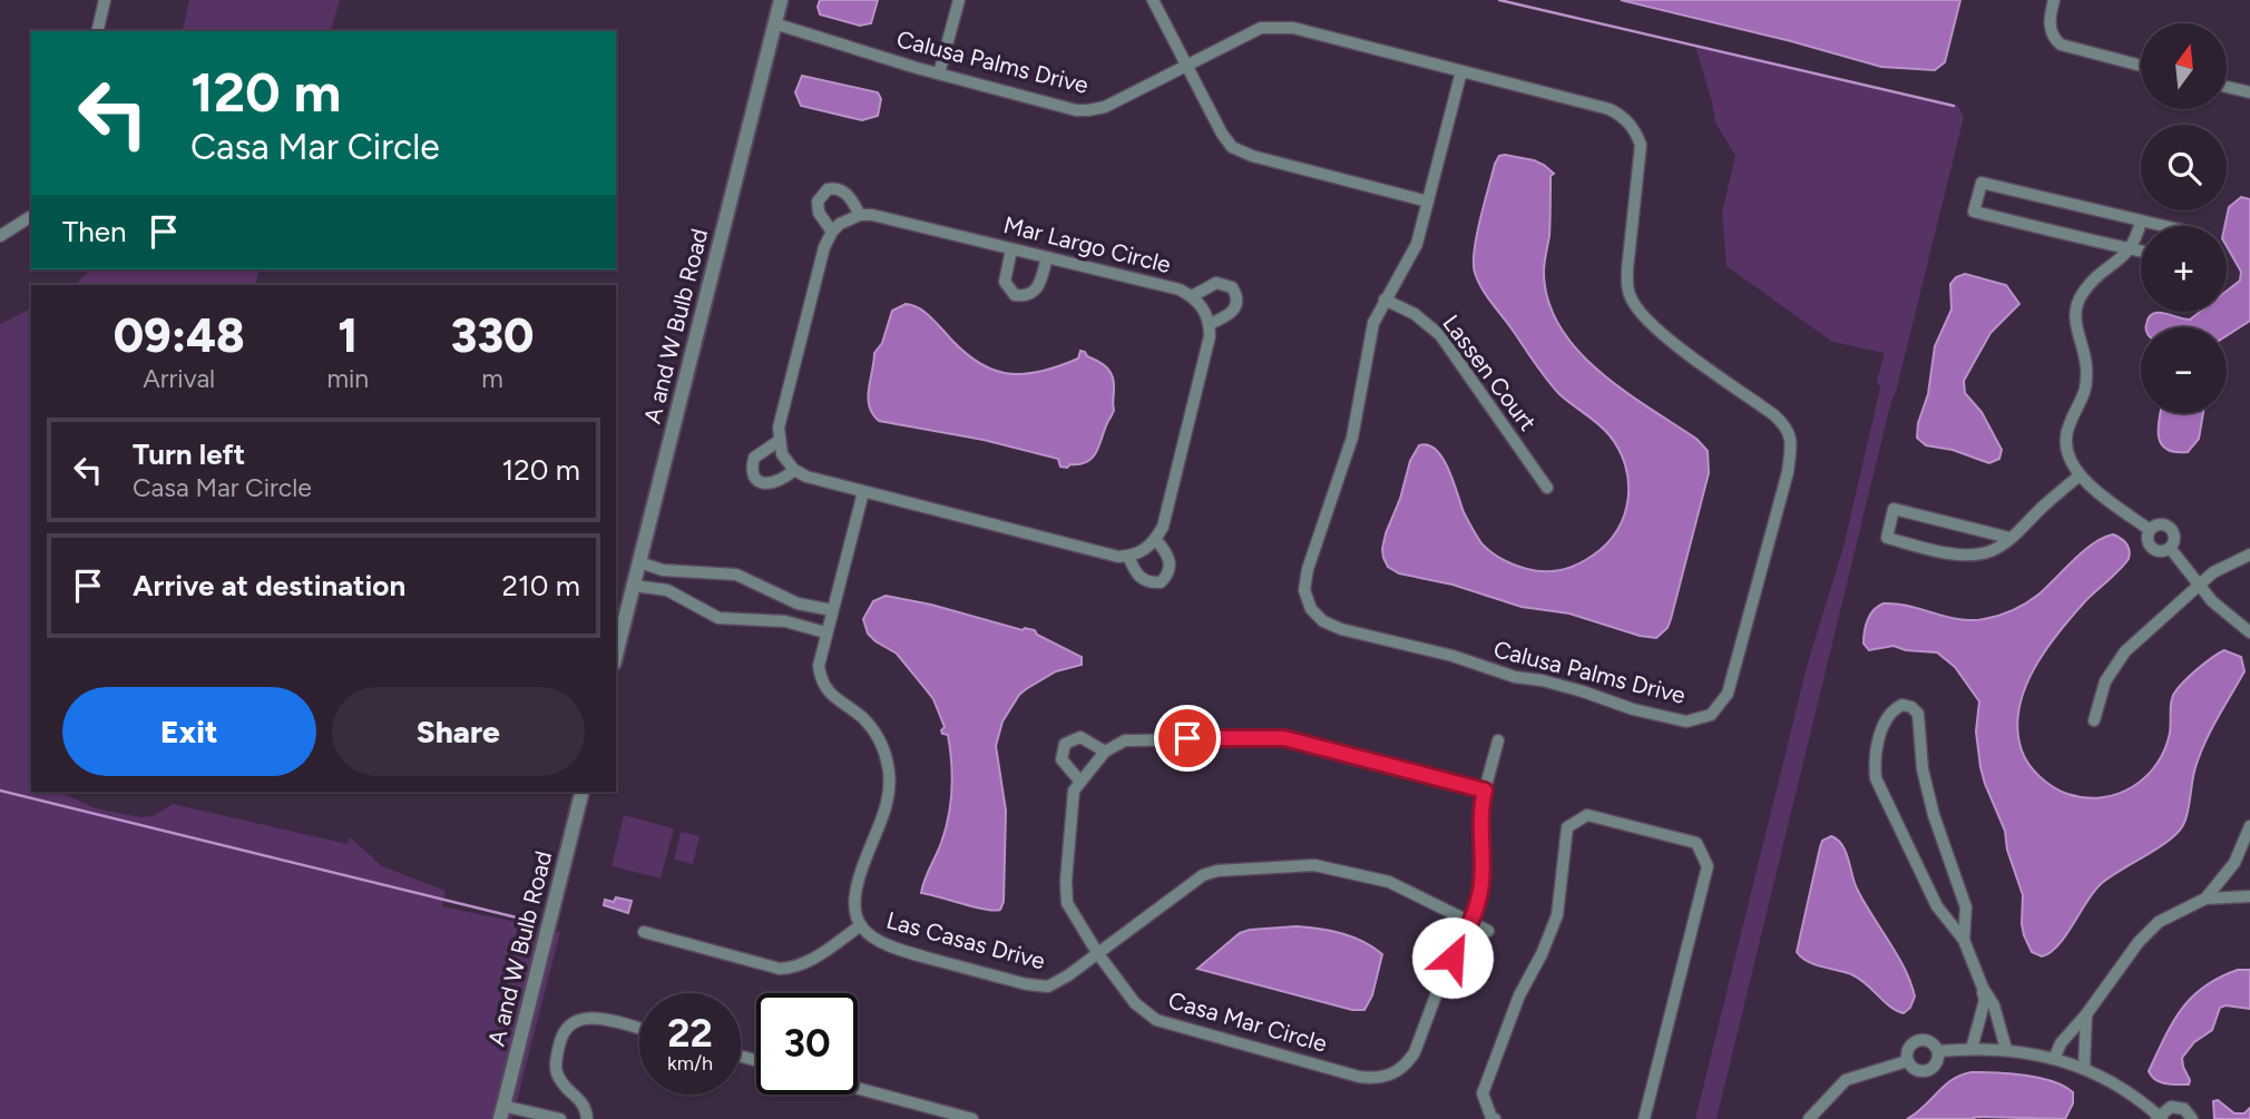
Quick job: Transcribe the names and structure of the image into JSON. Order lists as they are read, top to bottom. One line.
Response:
{"streets":{"street":["Calusa Palms Drive","Mar Largo Circle","A and W Bulb Road","Lassen Court","Las Casas Drive","Casa Mar Circle"]},"crossings":[["Calusa Palms Drive","A and W Bulb Road"],["Calusa Palms Drive","Lassen Court"],["Las Casas Drive","Casa Mar Circle"]],"north":"top","page":{"map_buttons":["+","−"],"turn":["120 m","Casa Mar Circle"],"then":"Then","eta":["09:48","Arrival","1","min","330","m"],"list":[{"name":"Turn left","note":"Casa Mar Circle","value":"120 m"},{"name":"Arrive at destination","value":"210 m"}],"buttons":["Exit","Share"],"speed":"22 km/h","limit":"30"}}
